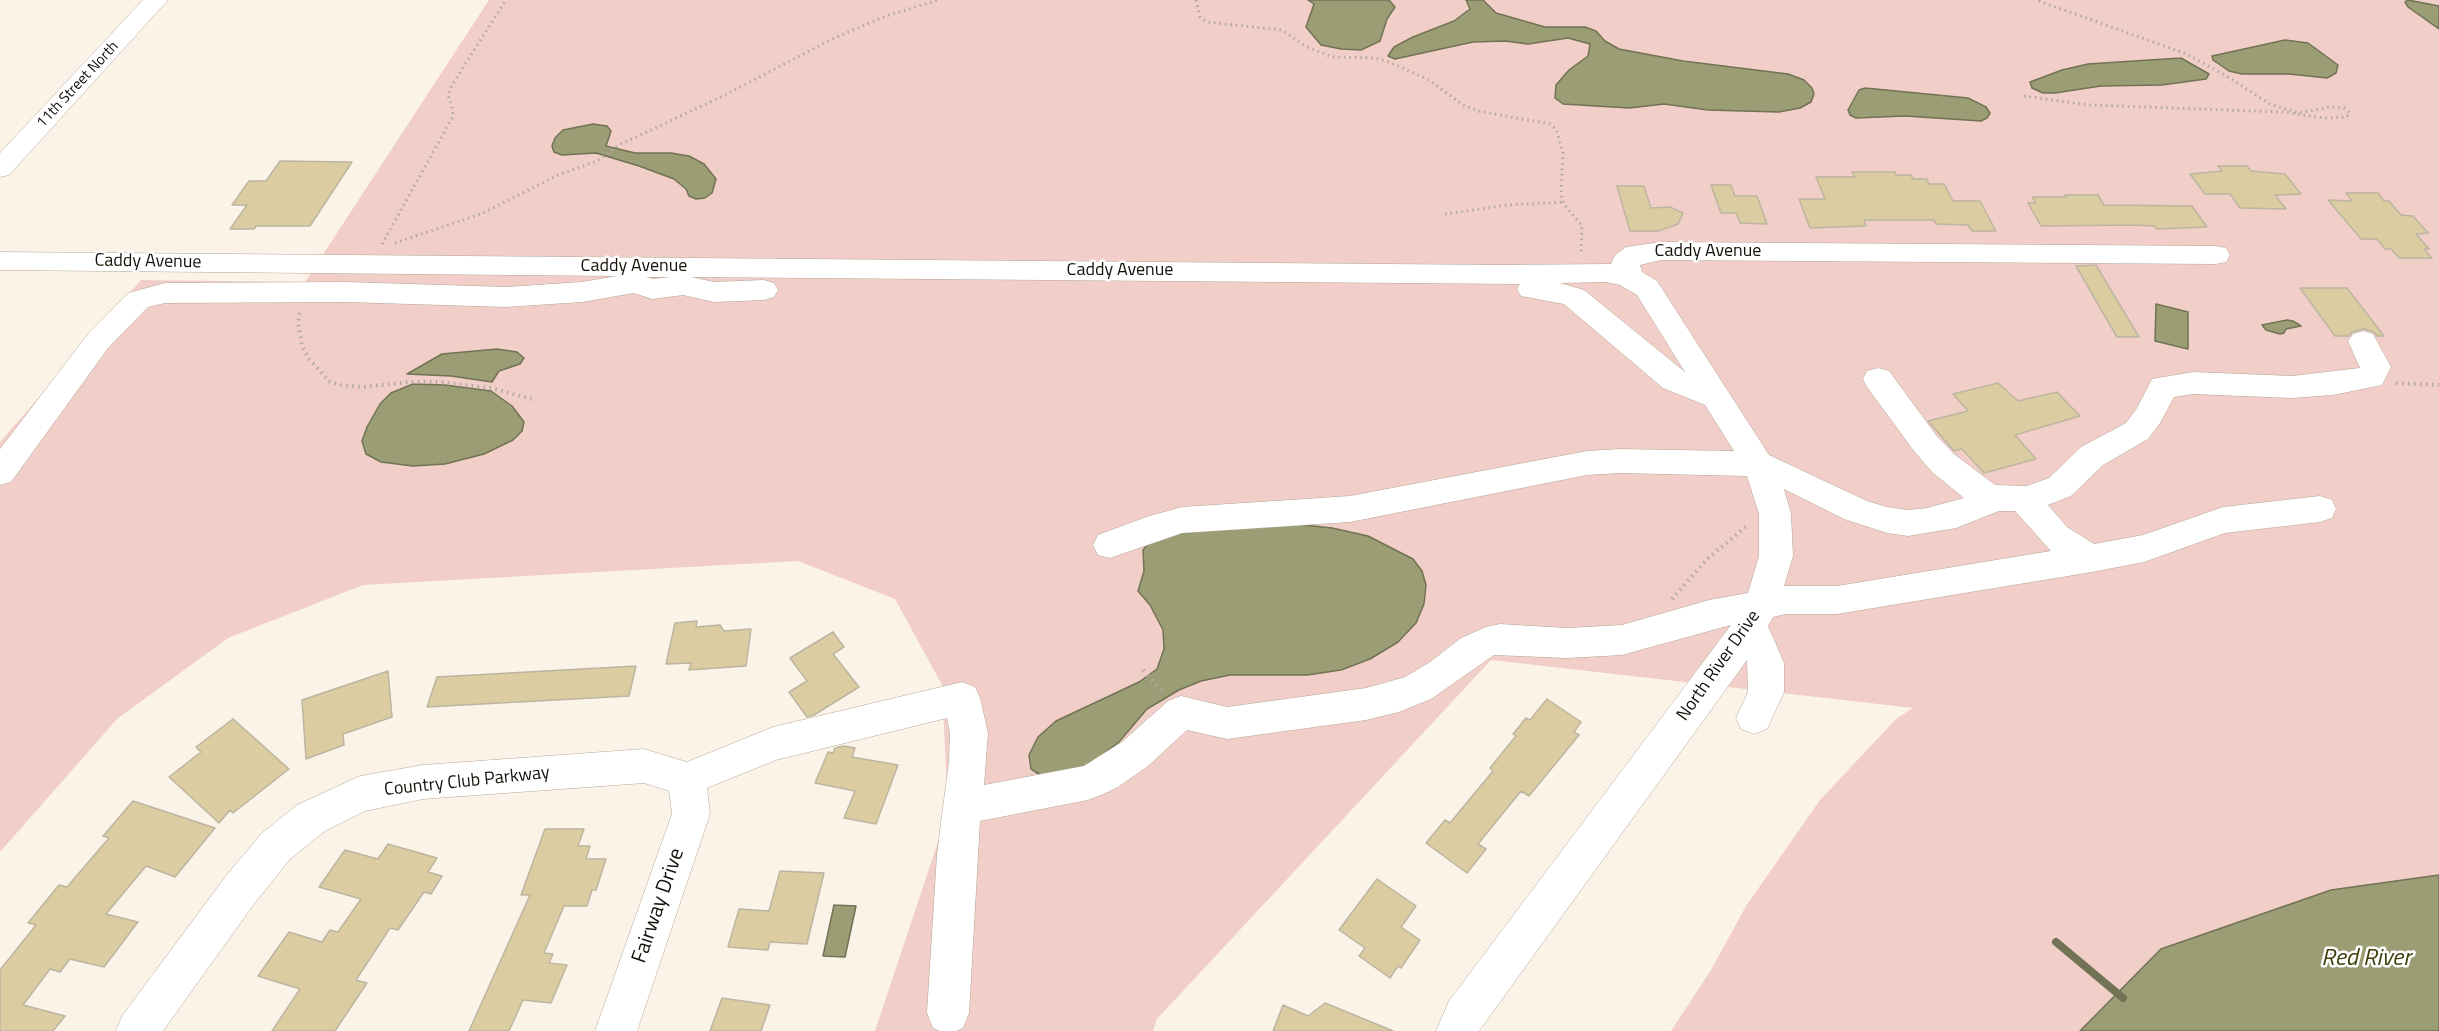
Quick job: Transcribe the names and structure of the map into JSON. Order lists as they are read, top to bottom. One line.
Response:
{"streets":{"street":["11th Street North","Caddy Avenue","North River Drive","Country Club Parkway","Fairway Drive"]},"crossings":[["Caddy Avenue","North River Drive"],["Country Club Parkway","Fairway Drive"]],"water":["Red River"]}
